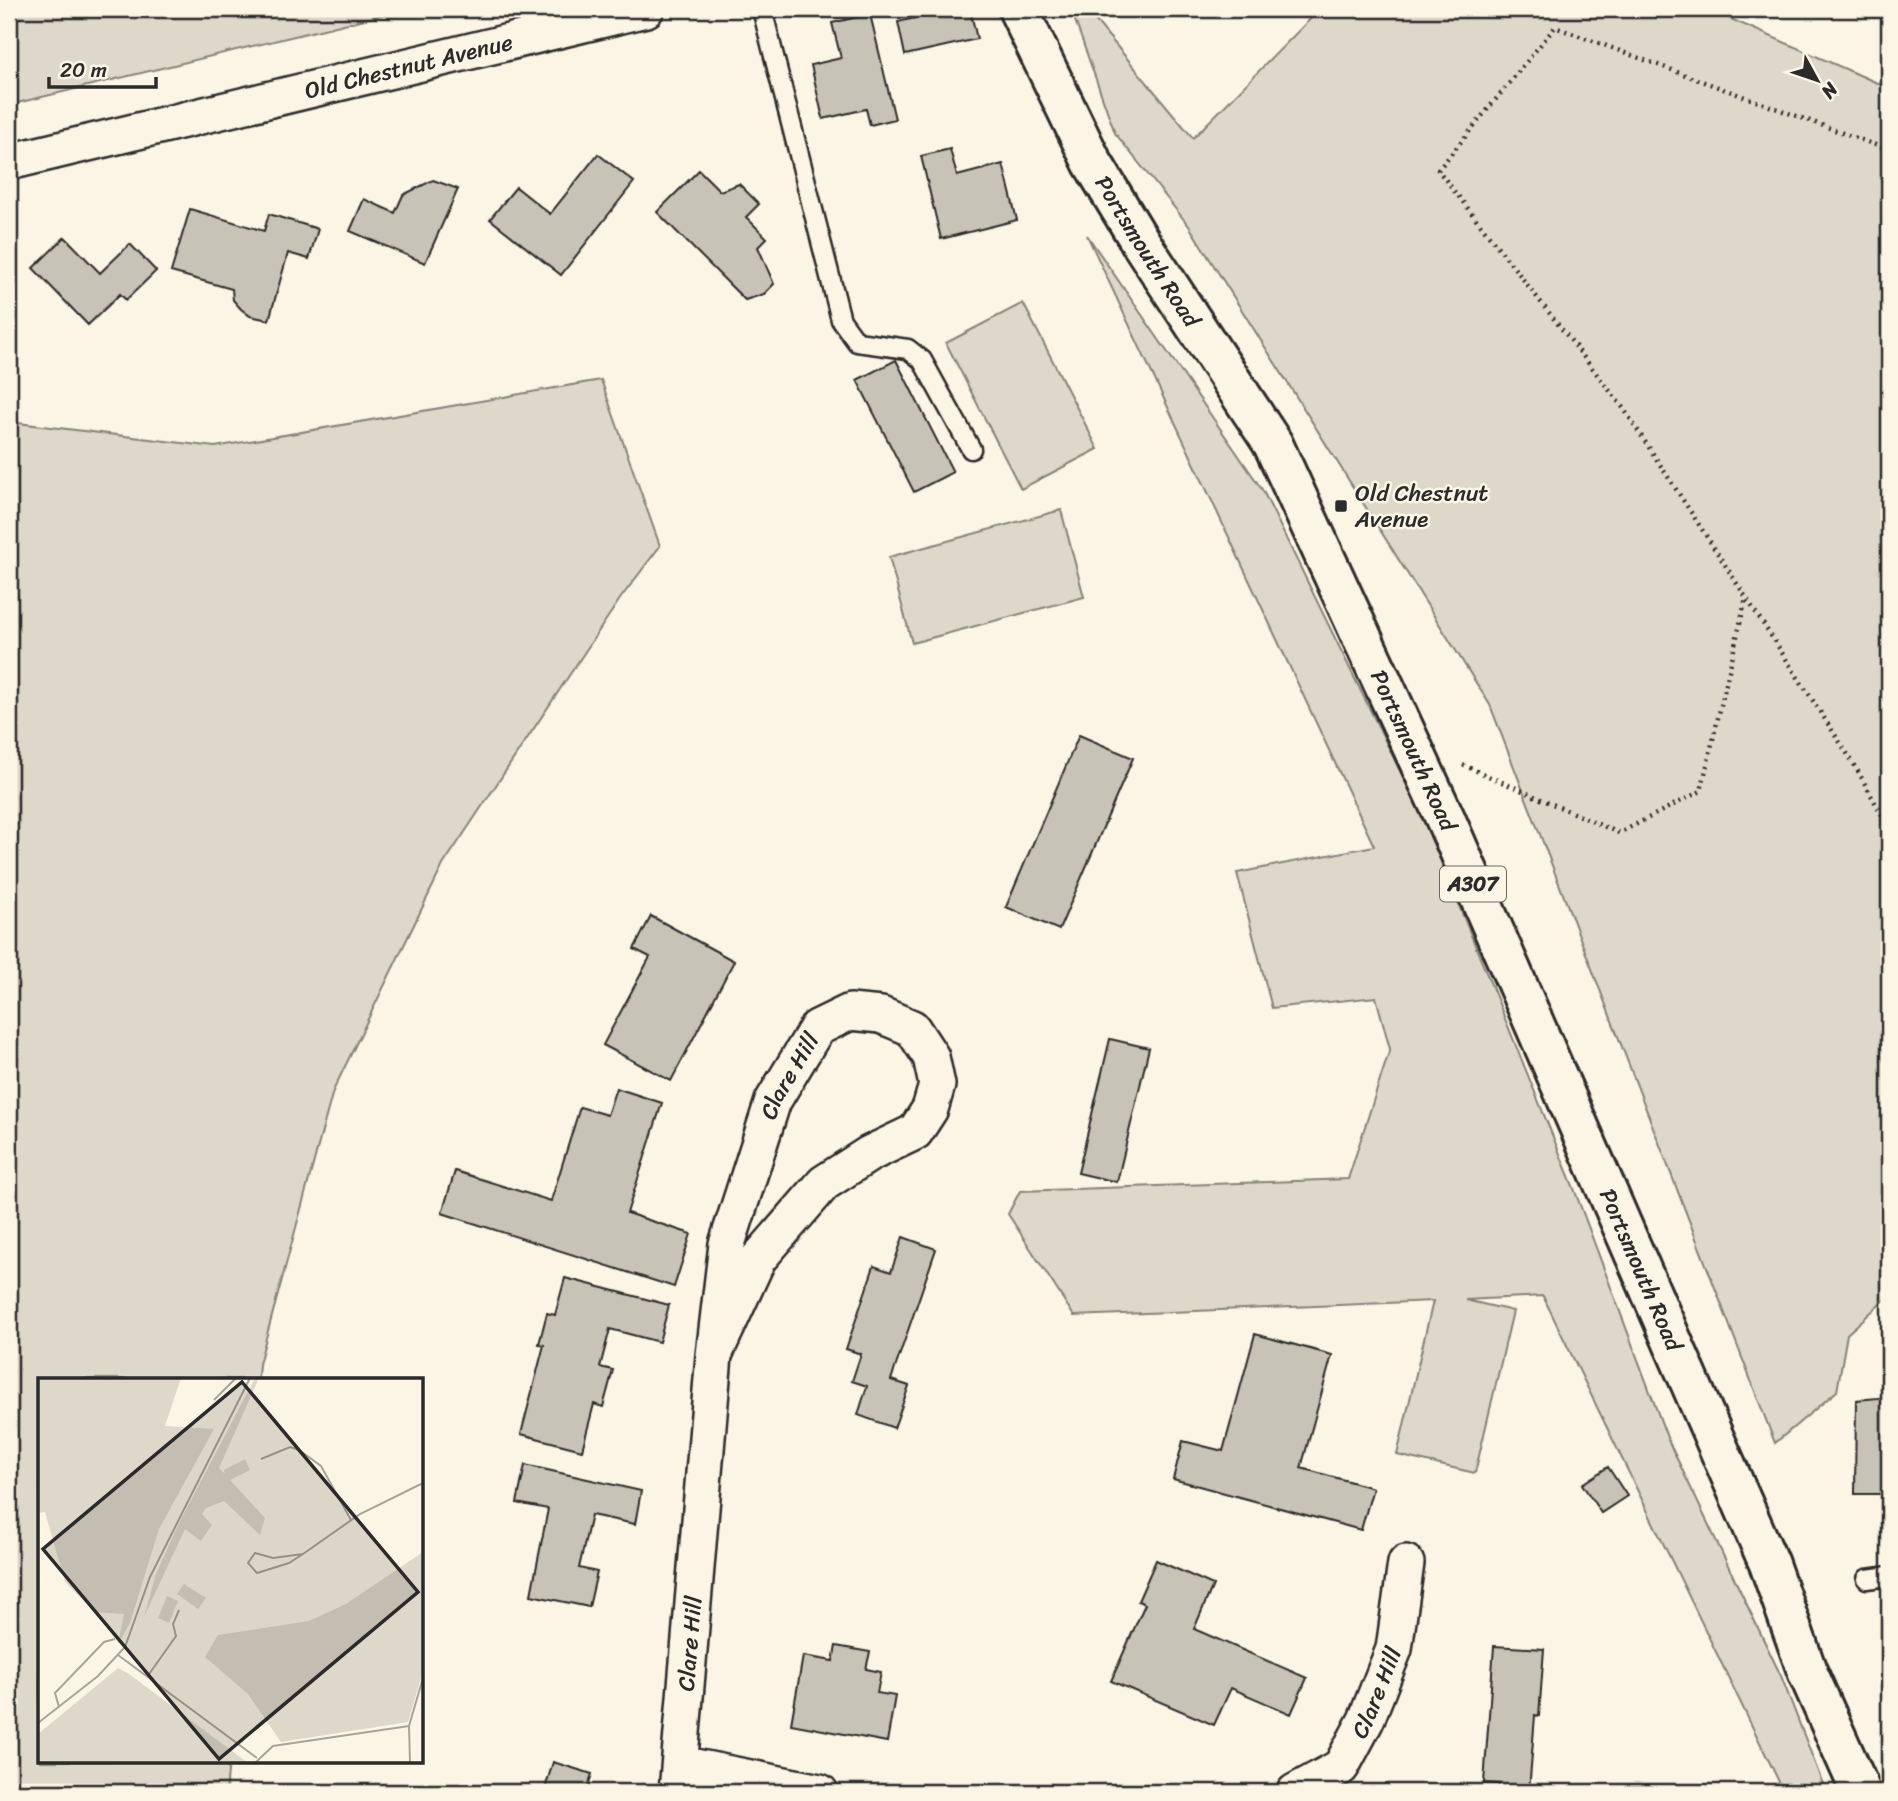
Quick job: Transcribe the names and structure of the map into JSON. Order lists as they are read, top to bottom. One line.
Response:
{"streets":{"main road":["Portsmouth Road","A307"],"street":["Old Chestnut Avenue","Clare Hill"]},"places":{"transit":["Old Chestnut Avenue"]},"scale_bar":"20 m","north":"bottom right"}
